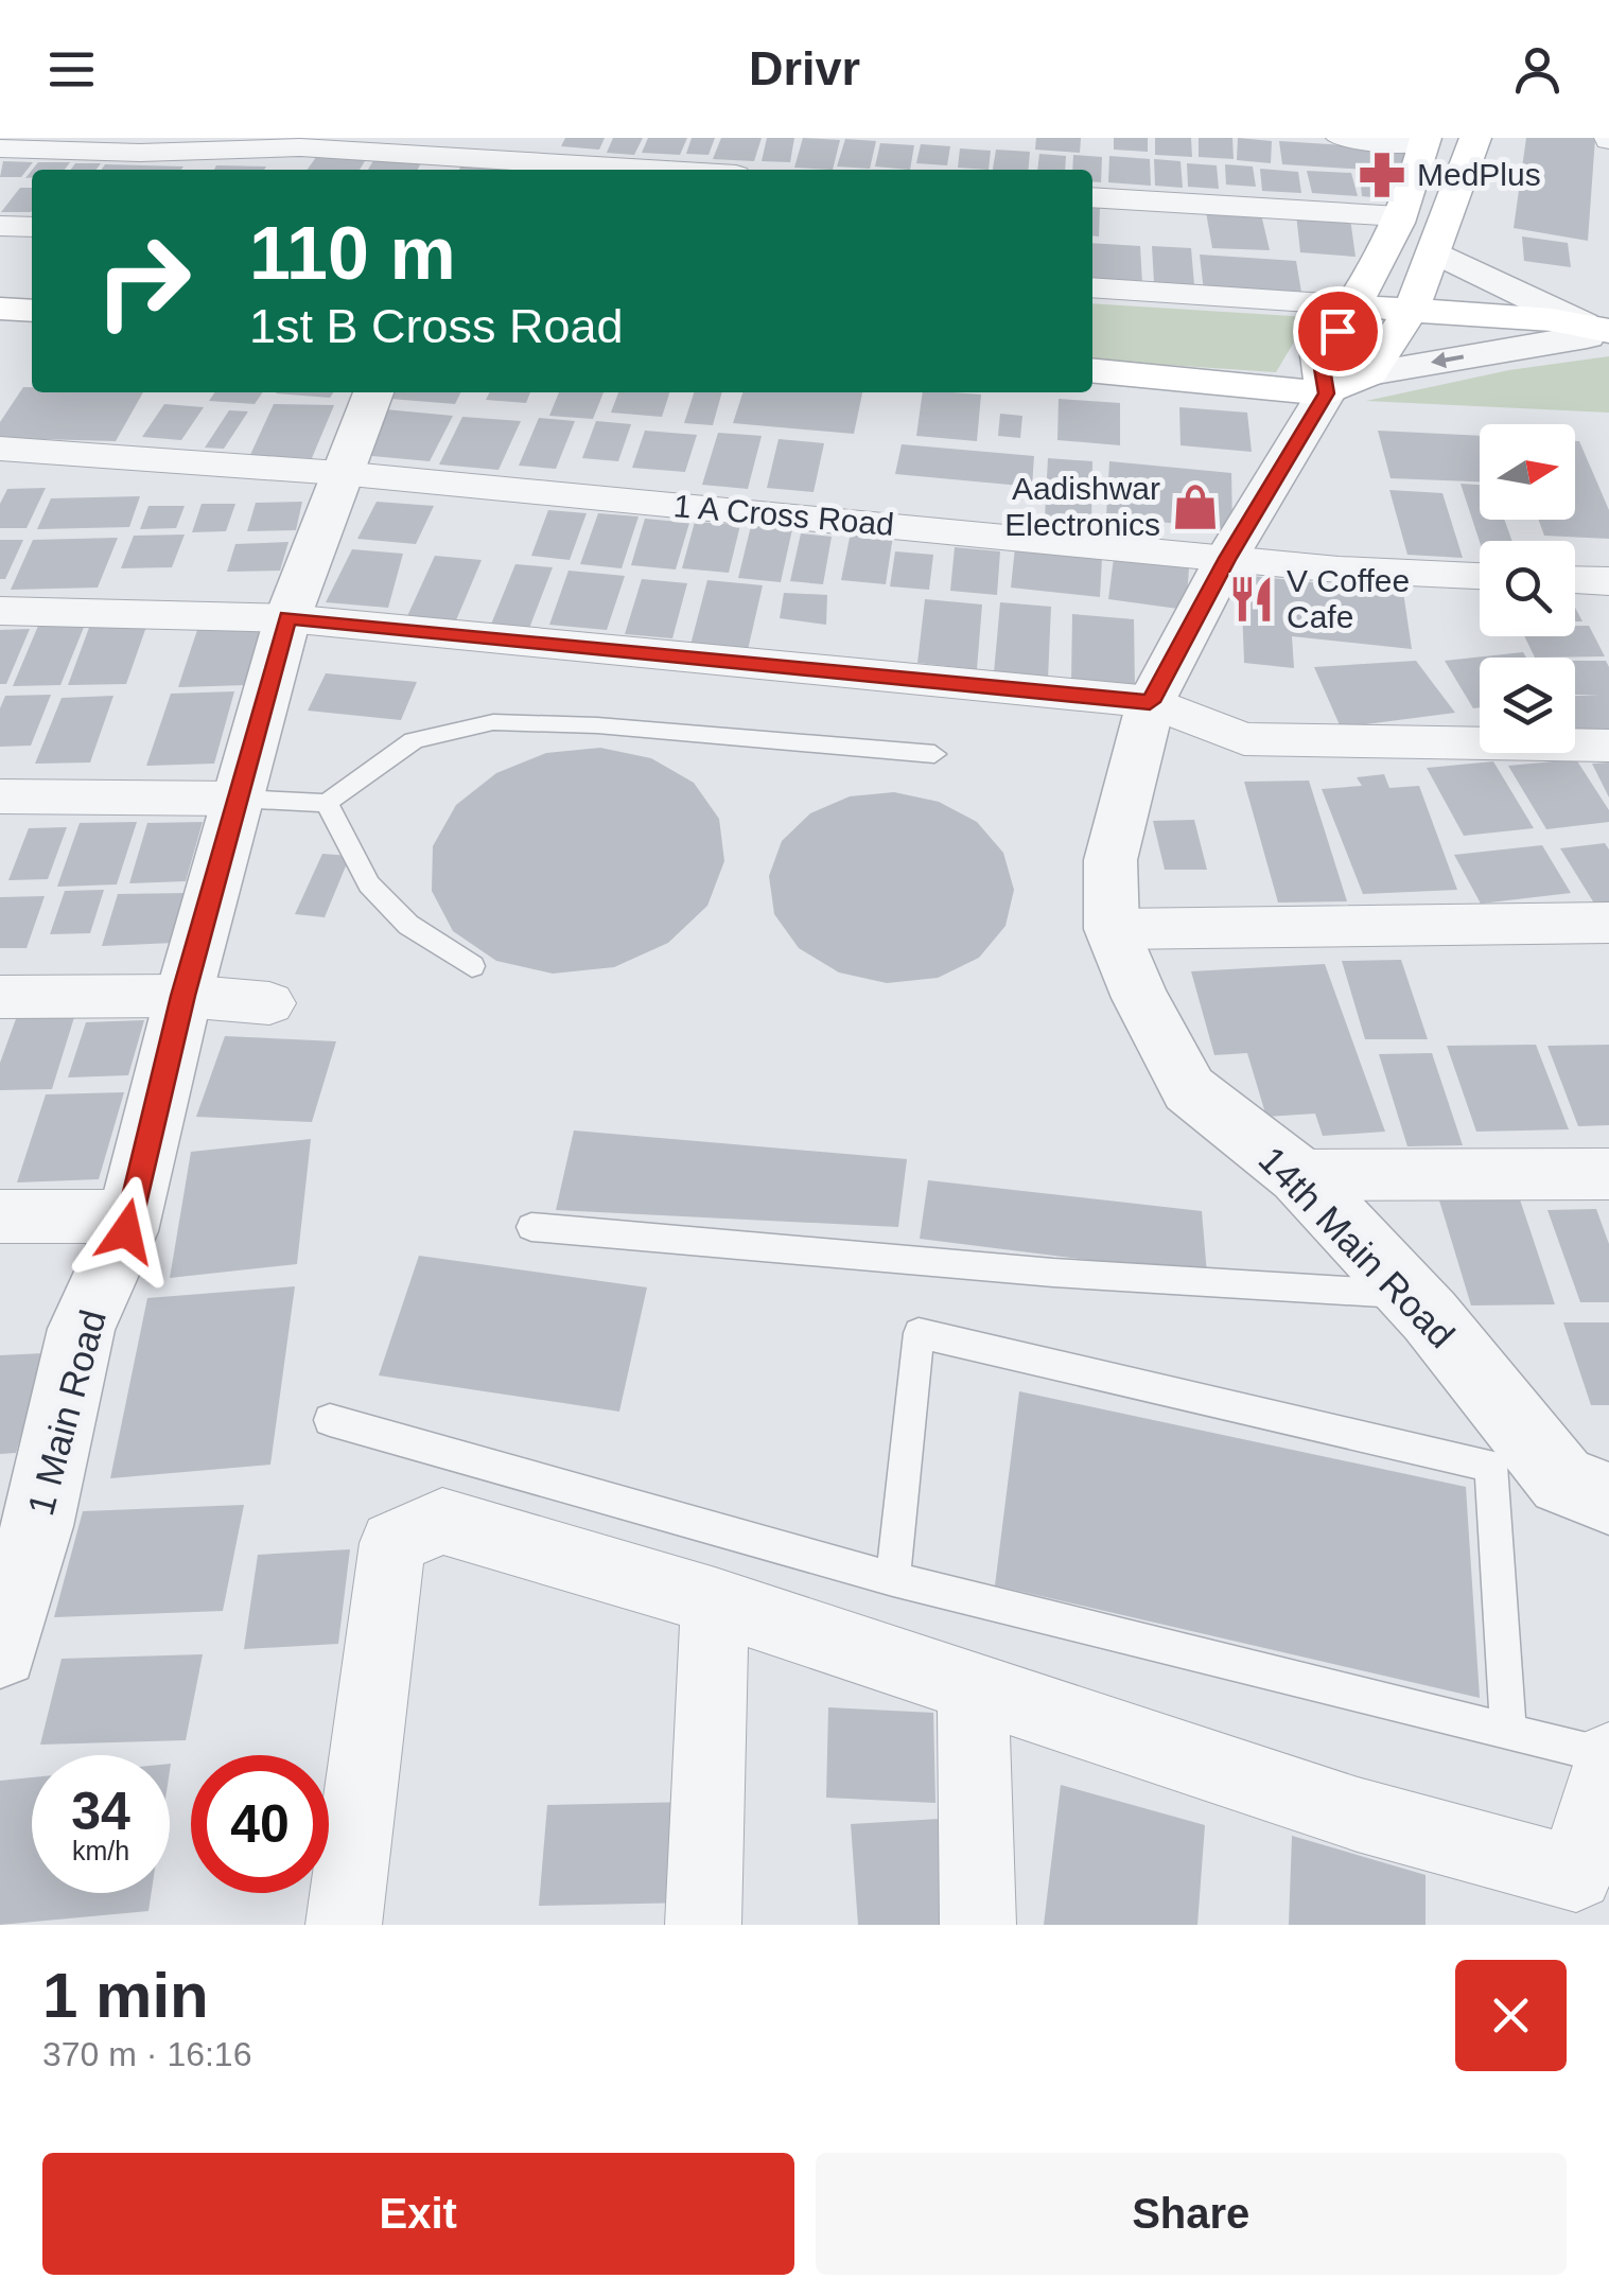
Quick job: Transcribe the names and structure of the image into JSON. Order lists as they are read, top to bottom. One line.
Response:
{"streets":{"street":["1 A Cross Road","14th Main Road","1 Main Road"]},"crossings":[["1 A Cross Road","14th Main Road"],["1 A Cross Road","1 Main Road"]],"places":{"pharmacy":["MedPlus"],"shop":["Aadishwar Electronics"],"restaurant":["V Coffee Cafe"]},"north":"right","page":{"header":"Drivr","turn":["110 m","1st B Cross Road"],"speed":"34 km/h","limit":"40","heading":["1 min","370 m · 16:16"],"buttons":["Exit","Share"]}}
